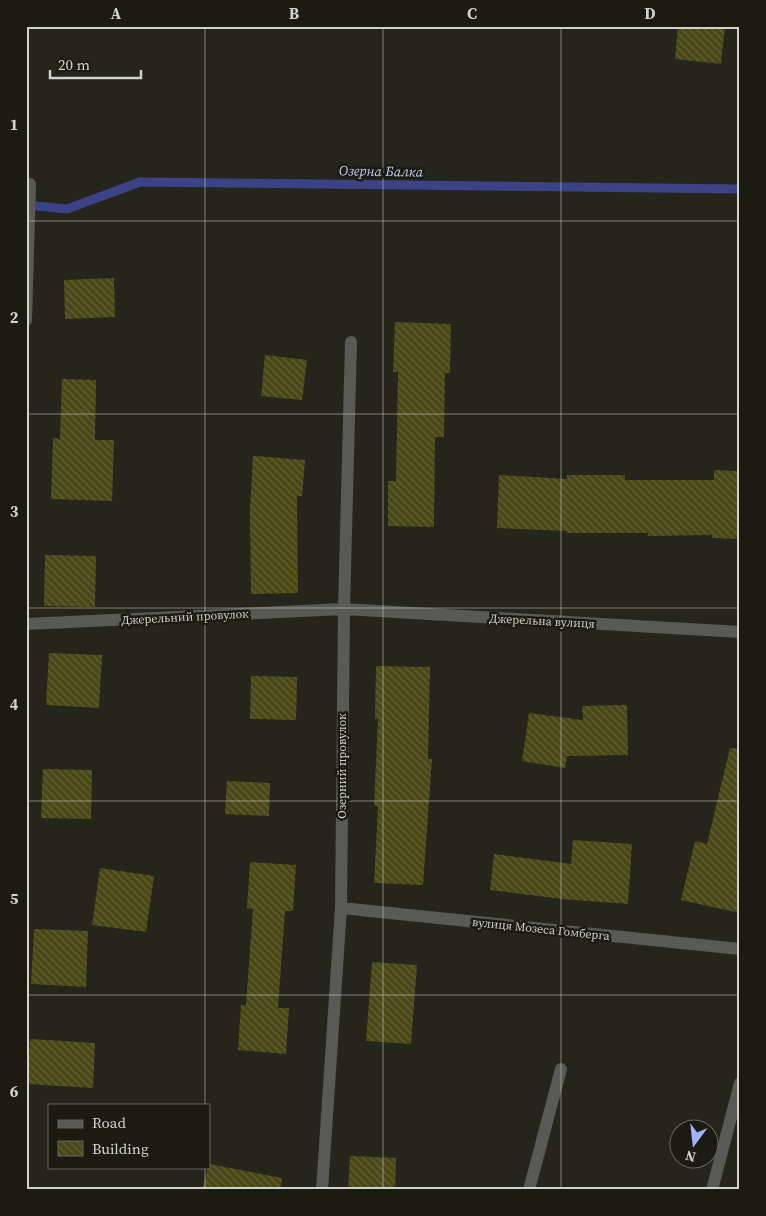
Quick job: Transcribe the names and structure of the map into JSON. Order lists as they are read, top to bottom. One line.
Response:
{"streets":{"street":["Джерельний провулок","Джерельна вулиця","Озерний провулок","вулиця Мозеса Гомберга"]},"crossings":[["Джерельний провулок","Джерельна вулиця"],["Джерельний провулок","Озерний провулок"],["Джерельна вулиця","Озерний провулок"],["Озерний провулок","вулиця Мозеса Гомберга"]],"water":["Озерна Балка"],"legend":["Road","Building"],"scale_bar":"20 m","north":"bottom","grid":{"columns":["A","B","C","D"],"rows":["1","2","3","4","5","6"]}}
